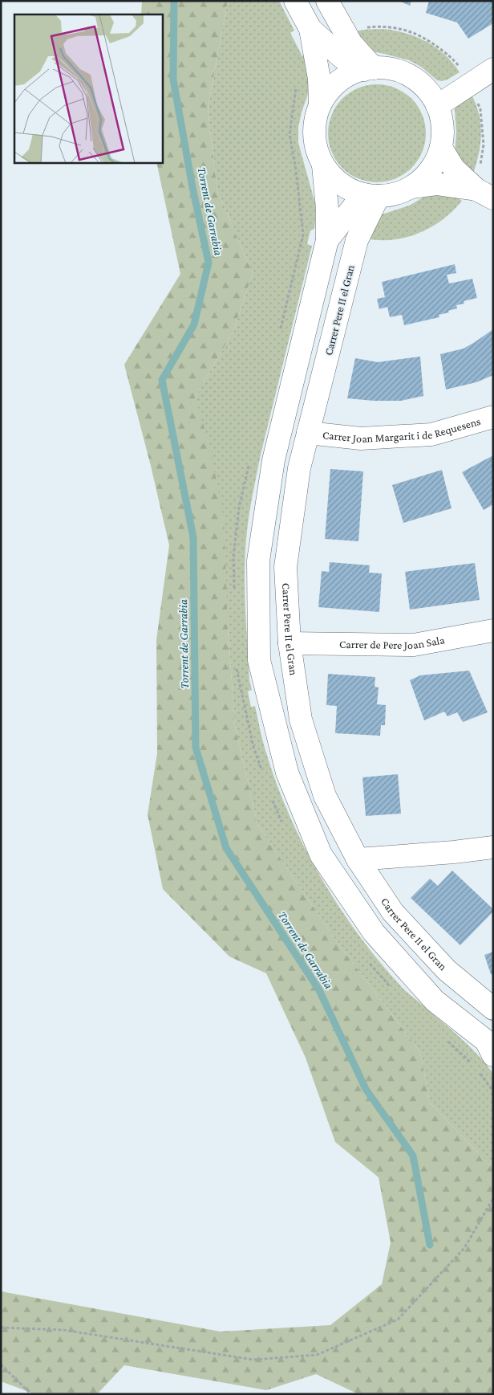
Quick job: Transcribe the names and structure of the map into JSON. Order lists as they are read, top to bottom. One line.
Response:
{"streets":{"street":["Carrer Pere II el Gran","Carrer Joan Margarit i de Requesens","Carrer de Pere Joan Sala"]},"crossings":[["Carrer Pere II el Gran","Carrer Joan Margarit i de Requesens"],["Carrer Pere II el Gran","Carrer de Pere Joan Sala"]],"water":["Torrent de Garrabia"]}
